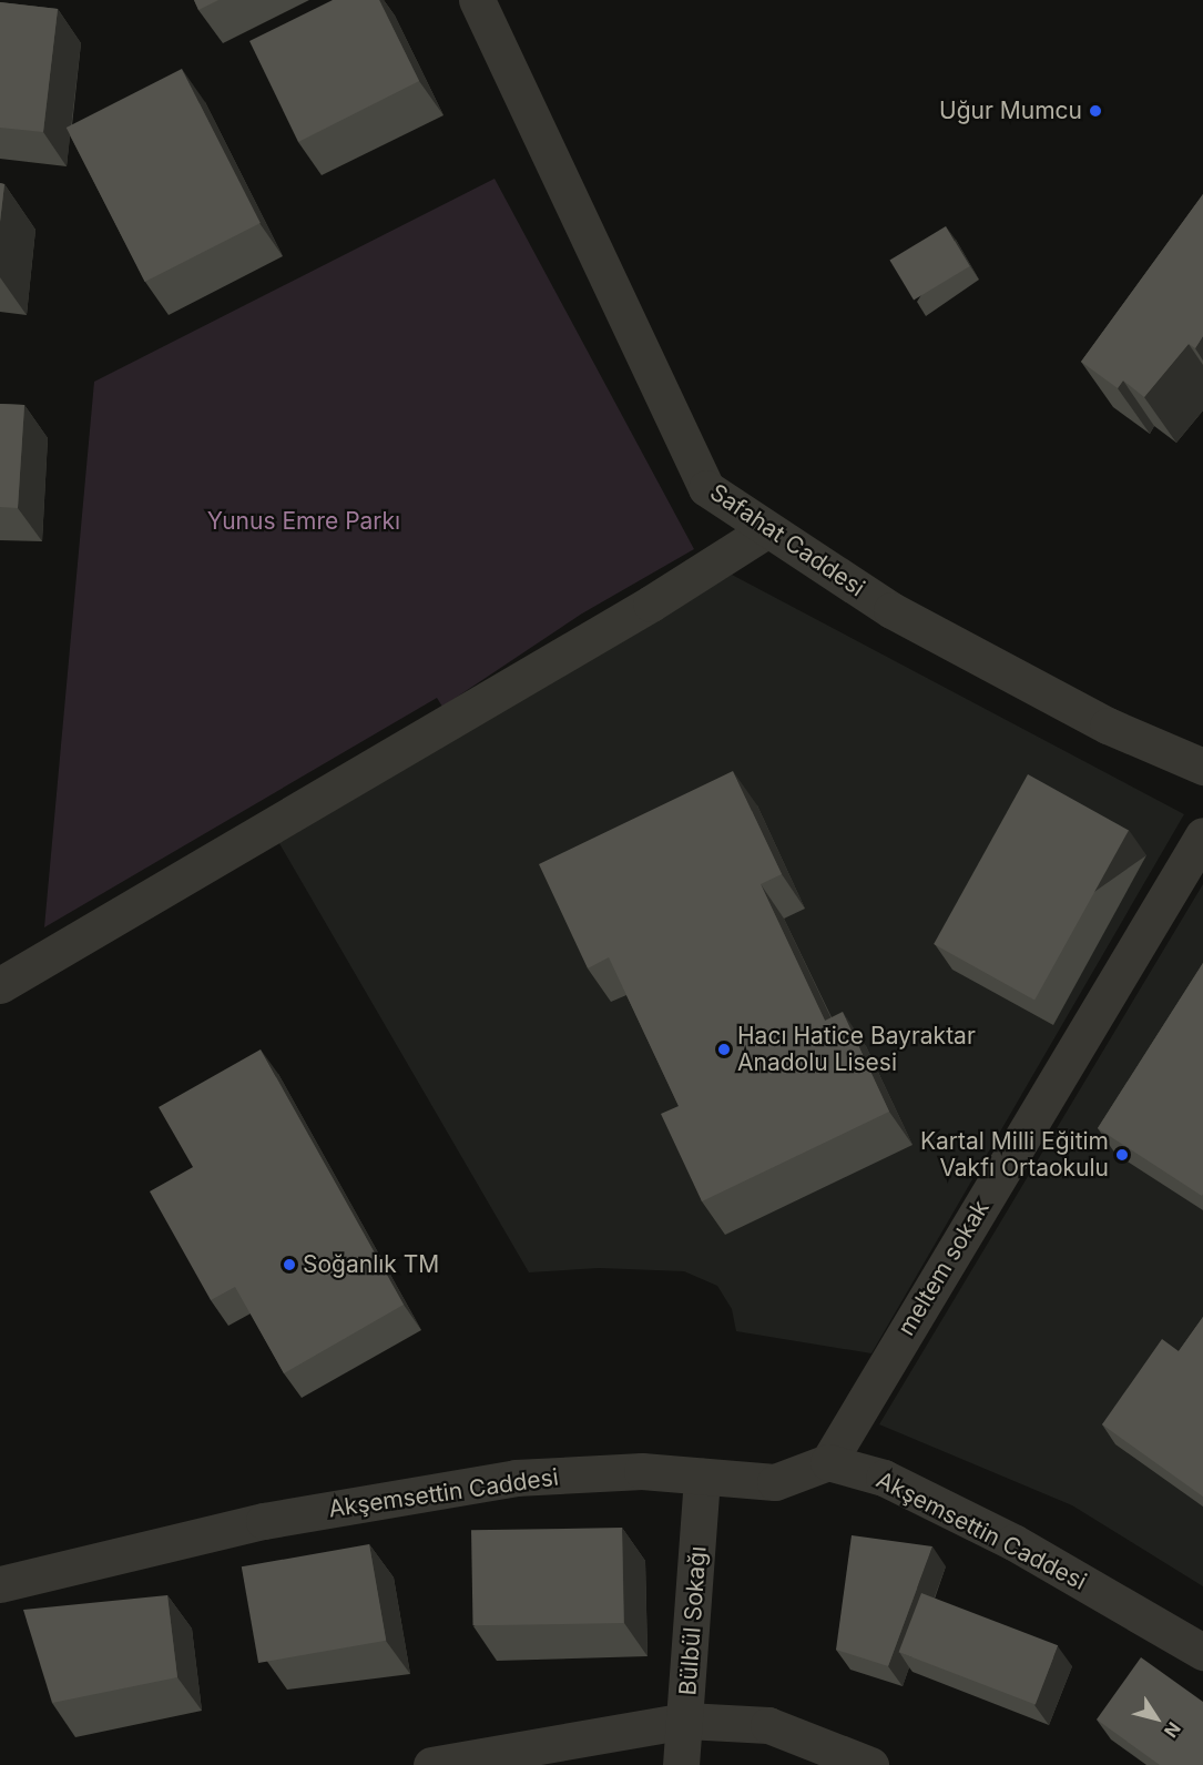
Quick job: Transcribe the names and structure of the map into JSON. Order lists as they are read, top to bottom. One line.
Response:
{"streets":{"street":["Safahat Caddesi","meltem sokak","Akşemsettin Caddesi","Bülbül Sokağı"]},"crossings":[["meltem sokak","Akşemsettin Caddesi"],["Akşemsettin Caddesi","Bülbül Sokağı"]],"parks":["Yunus Emre Parkı"],"places":["Uğur Mumcu","Hacı Hatice Bayraktar Anadolu Lisesi","Kartal Milli Eğitim Vakfı Ortaokulu","Soğanlık TM"],"north":"bottom right"}
